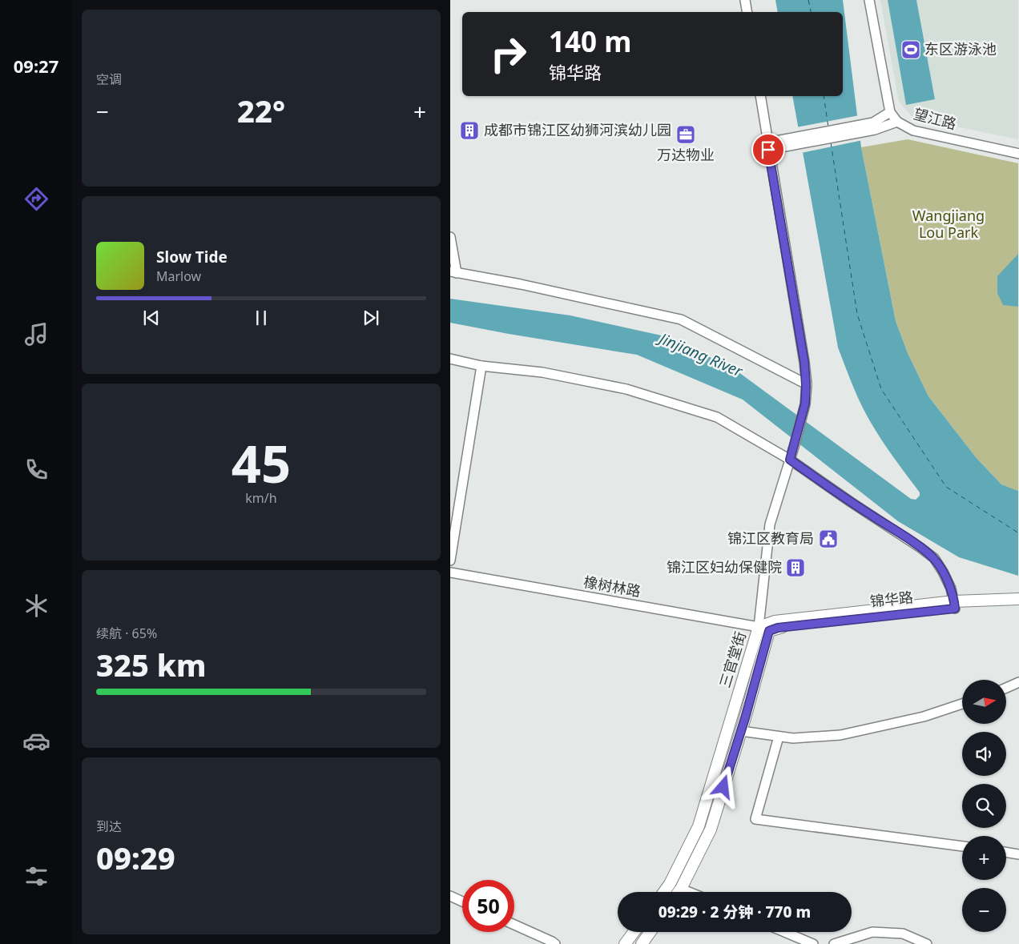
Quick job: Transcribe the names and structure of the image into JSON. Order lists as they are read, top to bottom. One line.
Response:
{"streets":{"main road":["锦华路","三官堂街"],"street":["望江路","橡树林路"]},"crossings":[["橡树林路","锦华路"],["橡树林路","三官堂街"],["锦华路","三官堂街"]],"water":["Jinjiang River"],"parks":["Wangjiang Lou Park"],"places":{"sports":["东区游泳池"],"building":["成都市锦江区幼狮河滨幼儿园","锦江区妇幼保健院"],"office":["万达物业"],"public building":["锦江区教育局"]},"north":"right","page":{"tabs":"09:27","tile":["空调",["45","km/h"],["续航 · 65%","325 km"],["到达","09:29"]],"turn":["140 m","锦华路"],"heat":["−","22°","+"],"song":["Slow Tide","Marlow"],"map_buttons":["+","−"],"limit":"50","trip":"09:29 · 2 分钟 · 770 m"}}
